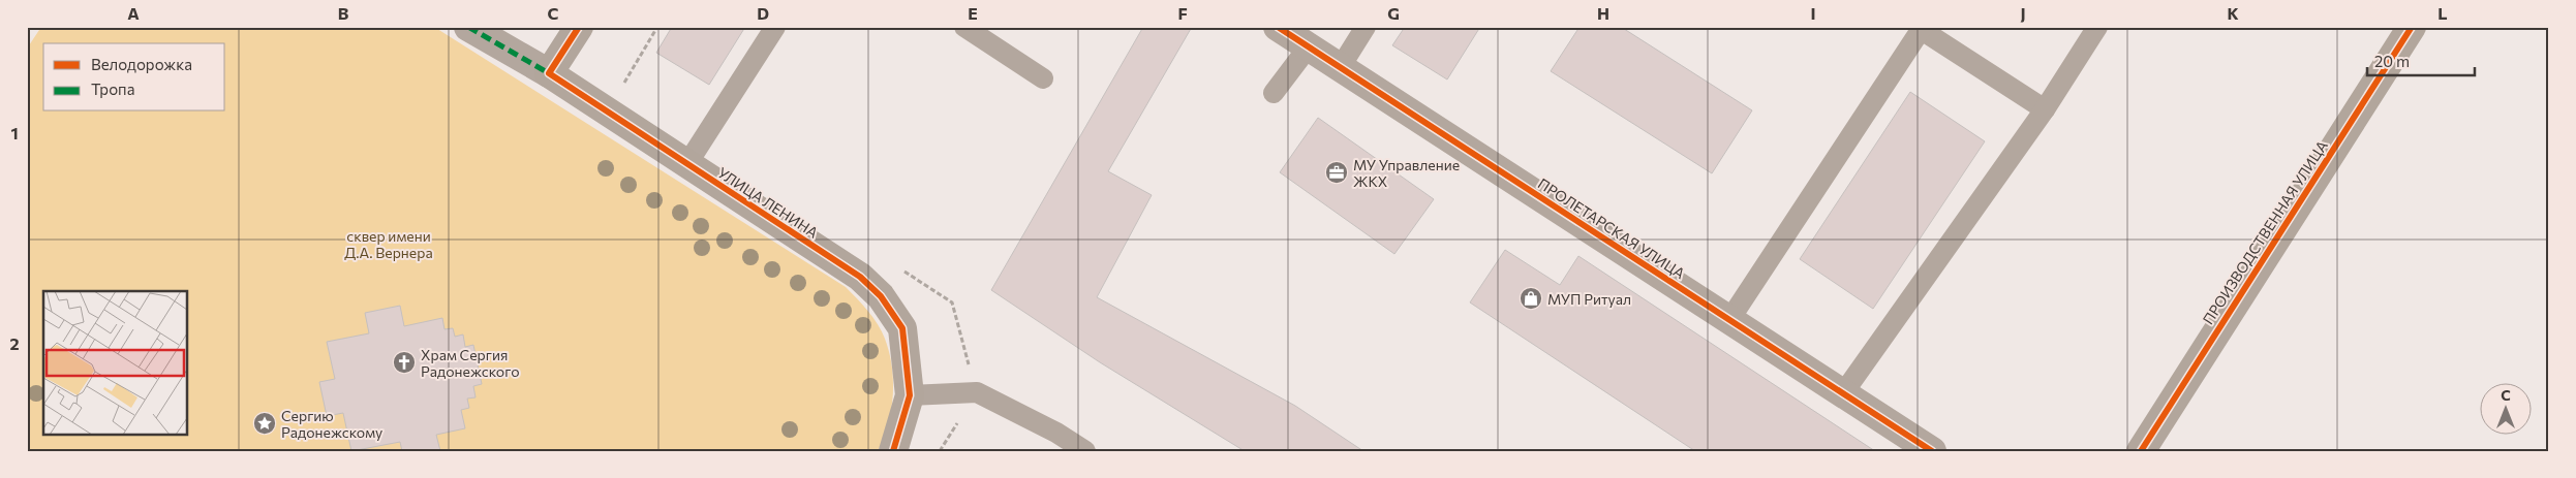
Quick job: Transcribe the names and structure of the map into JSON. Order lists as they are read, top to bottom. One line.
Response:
{"streets":{"street":["УЛИЦА ЛЕНИНА","ПРОЛЕТАРСКАЯ УЛИЦА","ПРОИЗВОДСТВЕННАЯ УЛИЦА"]},"parks":["сквер имени Д.А. Вернера"],"places":{"office":["МУ Управление ЖКХ"],"shop":["МУП Ритуал"],"church":["Храм Сергия Радонежского"],"place":["Сергию Радонежскому"]},"legend":["Велодорожка","Тропа"],"scale_bar":"20 m","north":"top","grid":{"columns":["A","B","C","D","E","F","G","H","I","J","K","L"],"rows":["1","2"]}}
